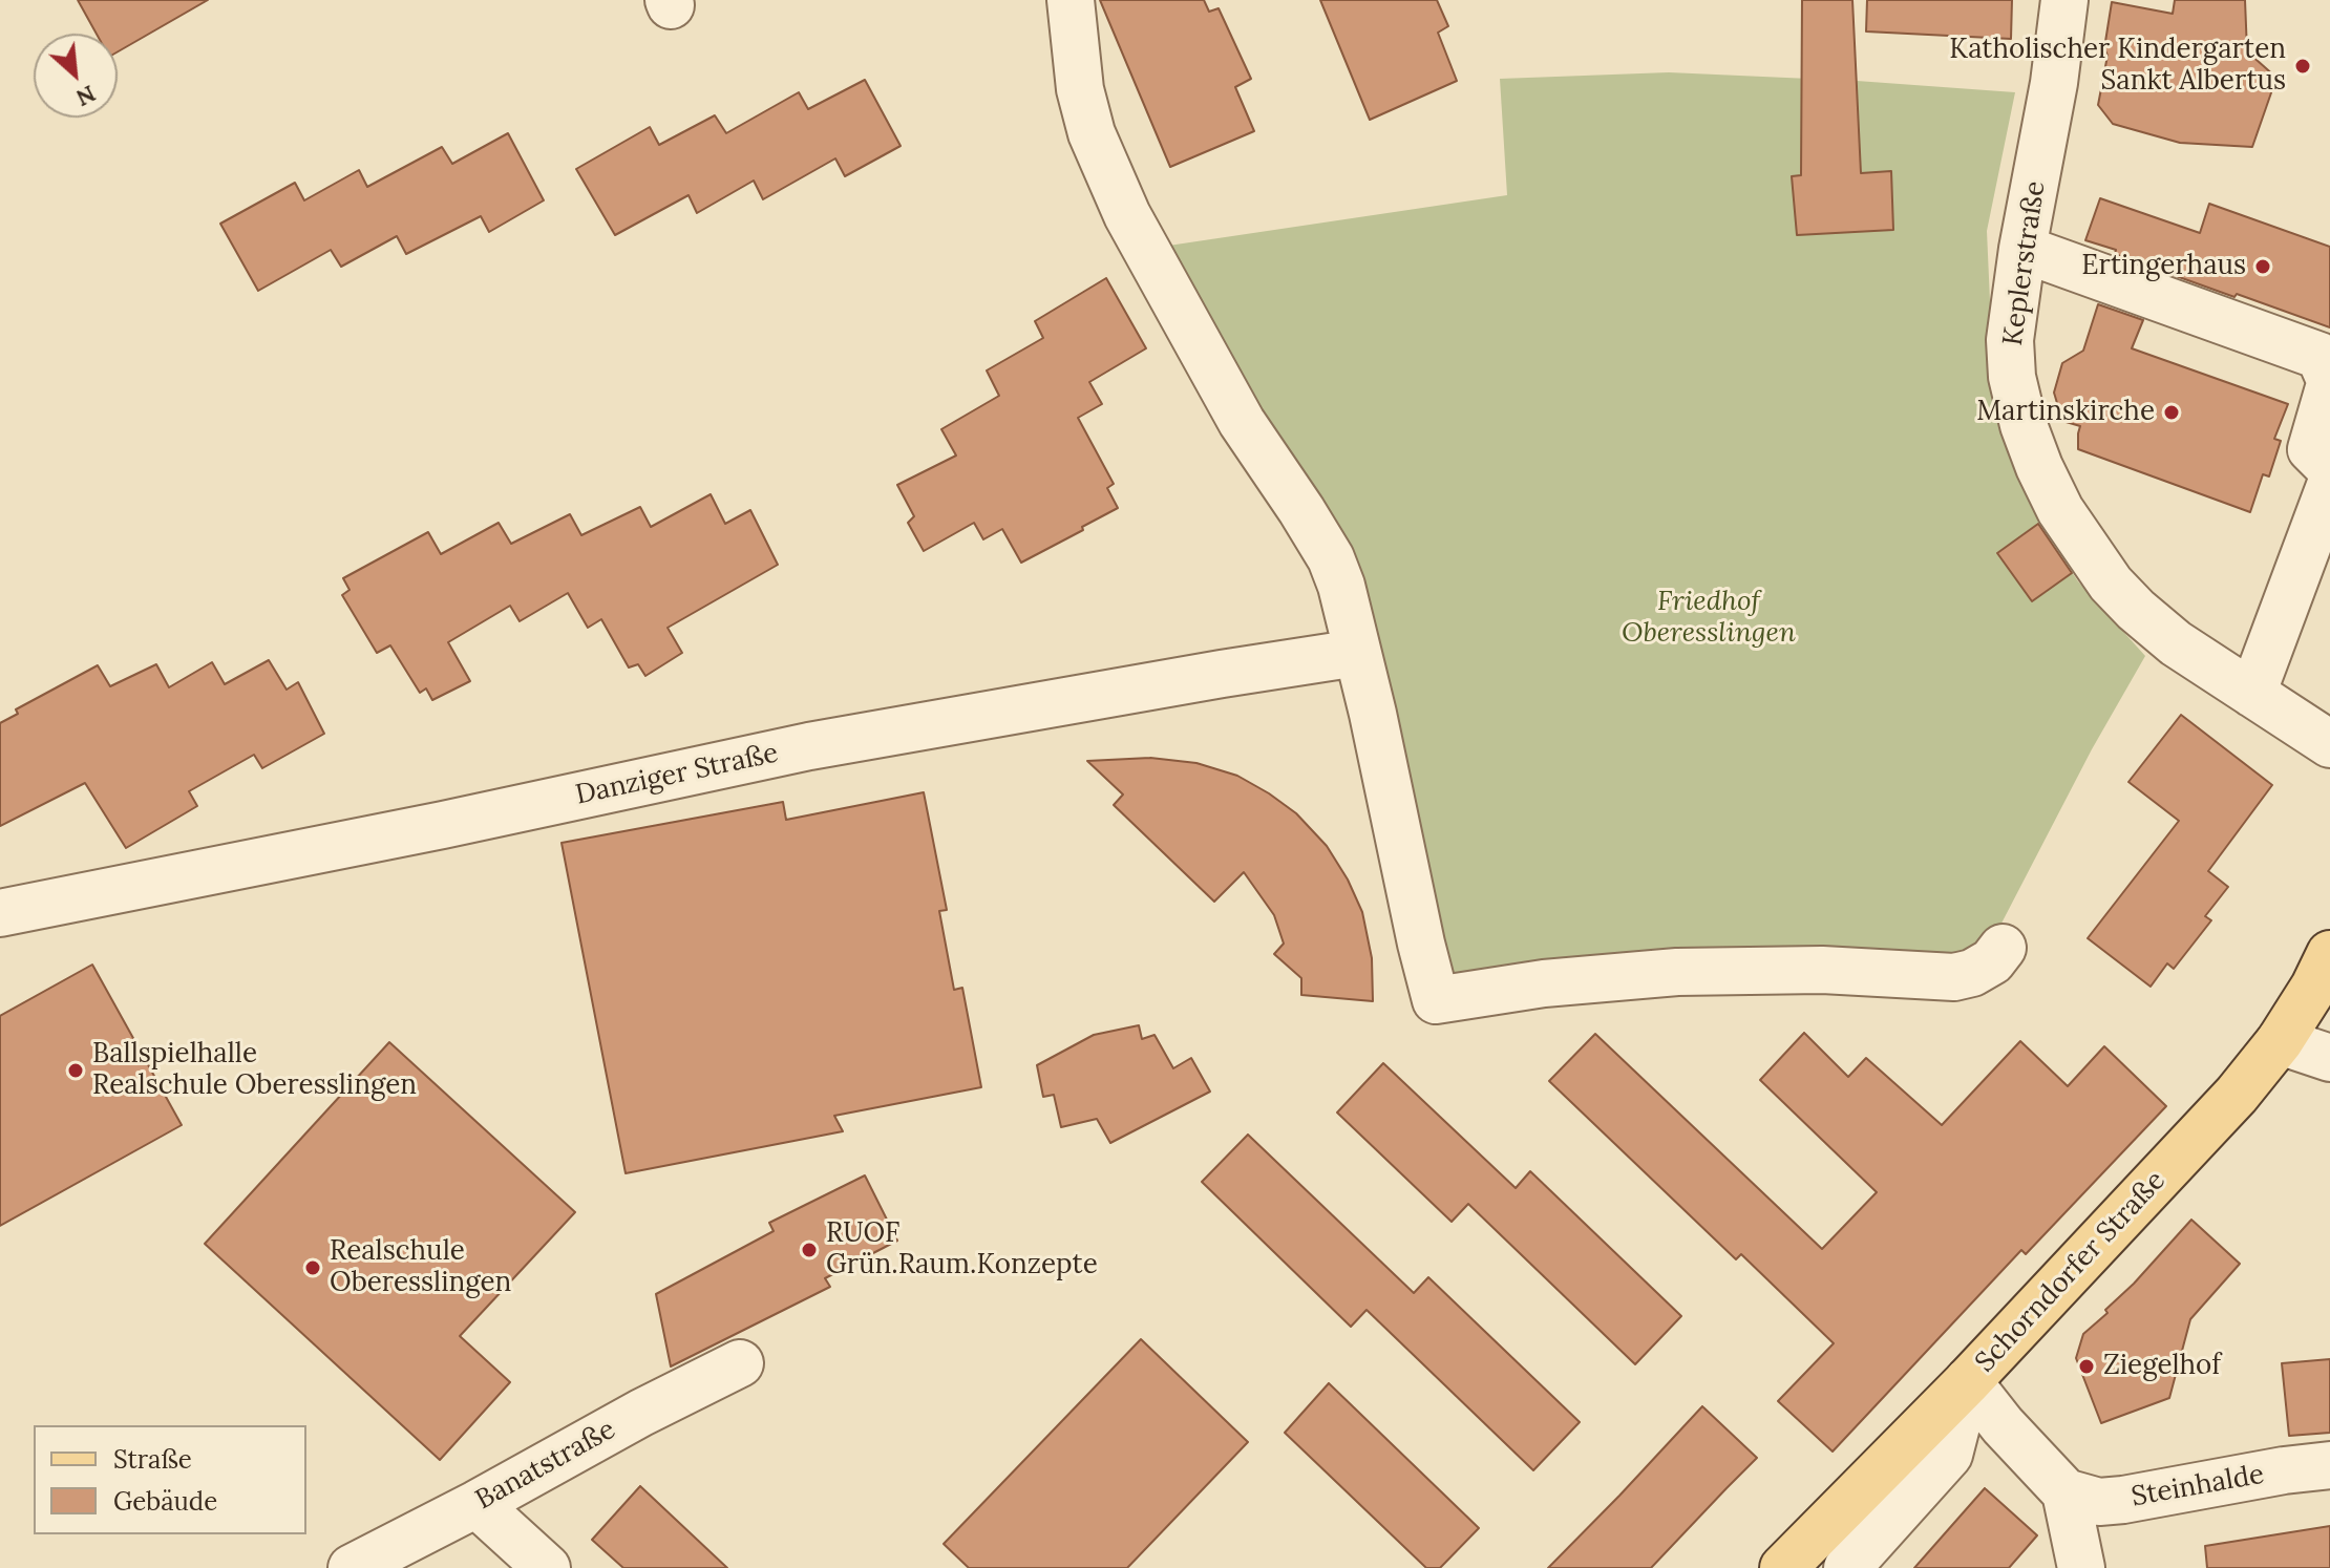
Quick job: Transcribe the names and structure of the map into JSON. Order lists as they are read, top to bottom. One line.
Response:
{"streets":{"main road":["Schorndorfer Straße"],"street":["Keplerstraße","Danziger Straße","Banatstraße","Steinhalde"]},"parks":["Friedhof Oberesslingen"],"places":["Katholischer Kindergarten Sankt Albertus","Ertingerhaus","Martinskirche","Ballspielhalle Realschule Oberesslingen","RUOF Grün.Raum.Konzepte","Realschule Oberesslingen","Ziegelhof"],"legend":["Straße","Gebäude"],"north":"bottom right"}
